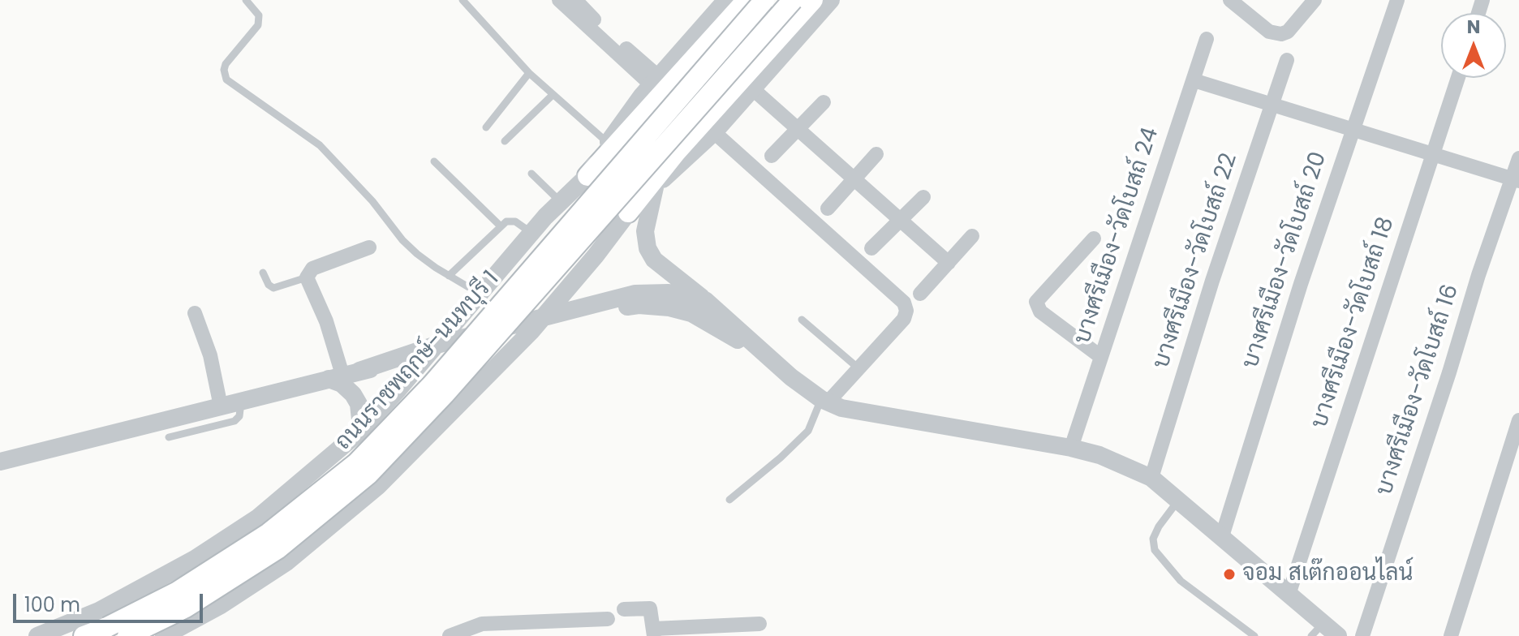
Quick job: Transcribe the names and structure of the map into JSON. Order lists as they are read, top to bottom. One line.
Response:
{"streets":{"main road":["ถนนราชพฤกษ์-นนทบุรี 1"],"street":["บางศรีเมือง-วัดโบสถ์ 24","บางศรีเมือง-วัดโบสถ์ 20","บางศรีเมือง-วัดโบสถ์ 22","บางศรีเมือง-วัดโบสถ์ 18","บางศรีเมือง-วัดโบสถ์ 16"]},"places":["จอม สเต๊กออนไลน์"],"scale_bar":"100 m","north":"top"}
